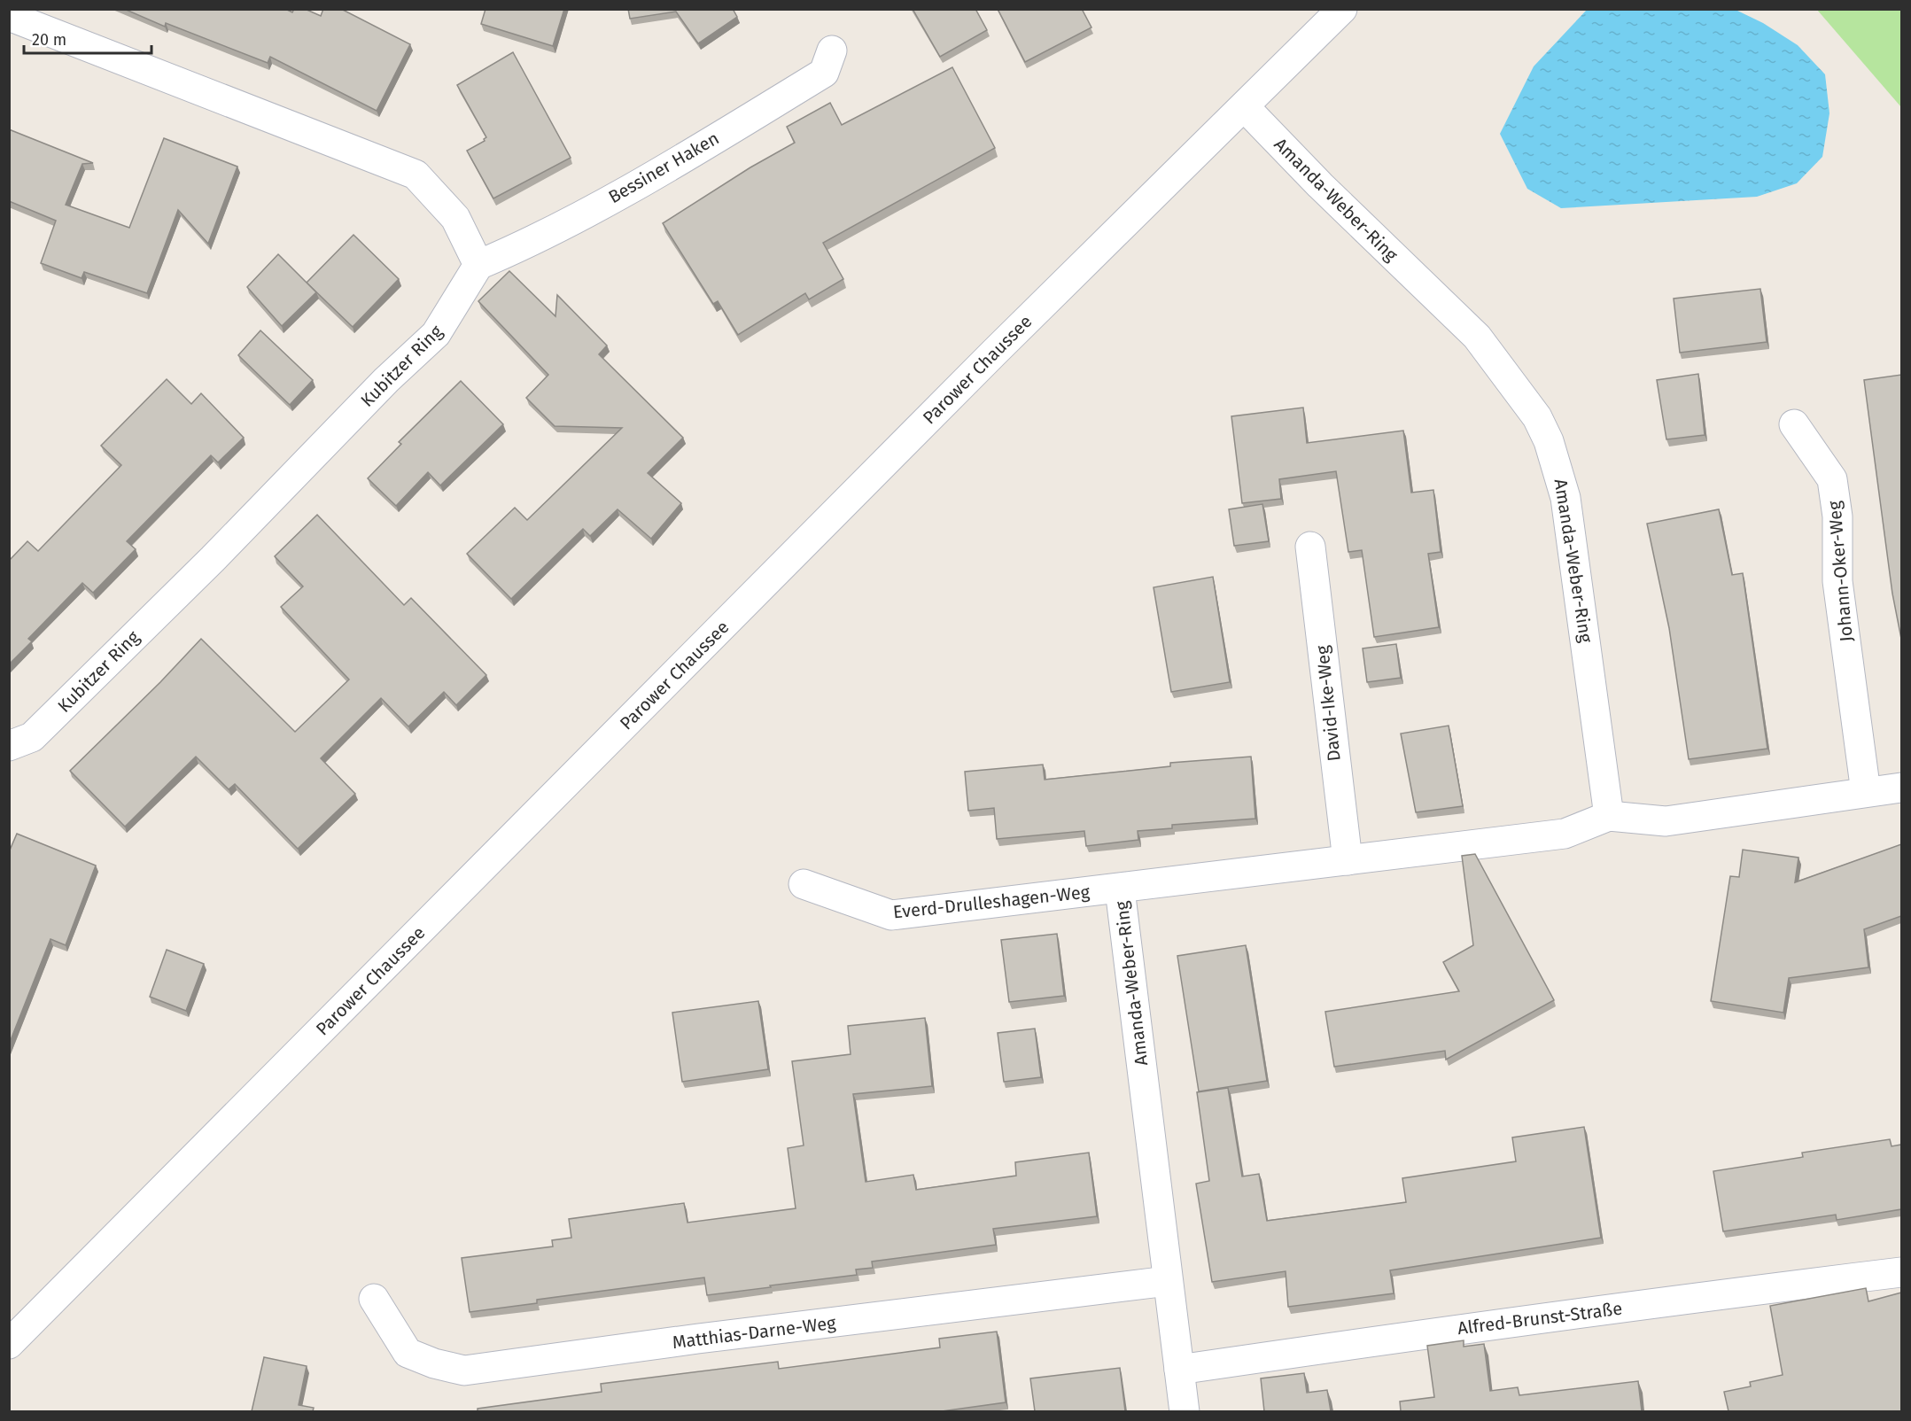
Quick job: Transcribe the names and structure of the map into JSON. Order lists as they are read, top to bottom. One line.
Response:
{"streets":{"street":["Bessiner Haken","Amanda-Weber-Ring","Kubitzer Ring","Parower Chaussee","Johann-Oker-Weg","David-Ike-Weg","Everd-Drulleshagen-Weg","Alfred-Brunst-Straße","Matthias-Darne-Weg"]},"crossings":[["Bessiner Haken","Kubitzer Ring"],["Amanda-Weber-Ring","Parower Chaussee"],["Amanda-Weber-Ring","Johann-Oker-Weg"],["Amanda-Weber-Ring","David-Ike-Weg"],["Amanda-Weber-Ring","Everd-Drulleshagen-Weg"],["Amanda-Weber-Ring","Alfred-Brunst-Straße"],["Amanda-Weber-Ring","Matthias-Darne-Weg"]],"scale_bar":"20 m"}
